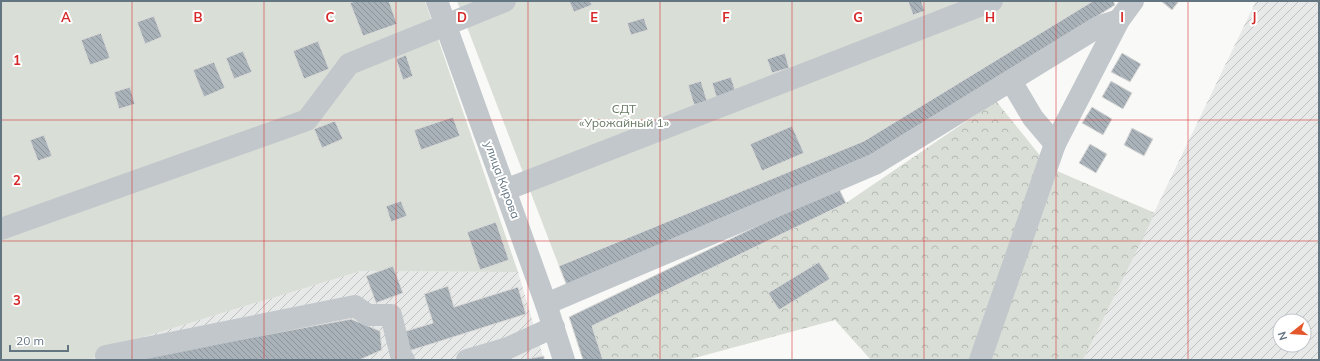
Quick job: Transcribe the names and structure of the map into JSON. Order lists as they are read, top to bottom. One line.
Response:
{"streets":{"street":["улица Кирова"]},"parks":["СДТ «Урожайный 1»"],"scale_bar":"20 m","north":"left","grid":{"columns":["A","B","C","D","E","F","G","H","I","J"],"rows":["1","2","3"]}}
